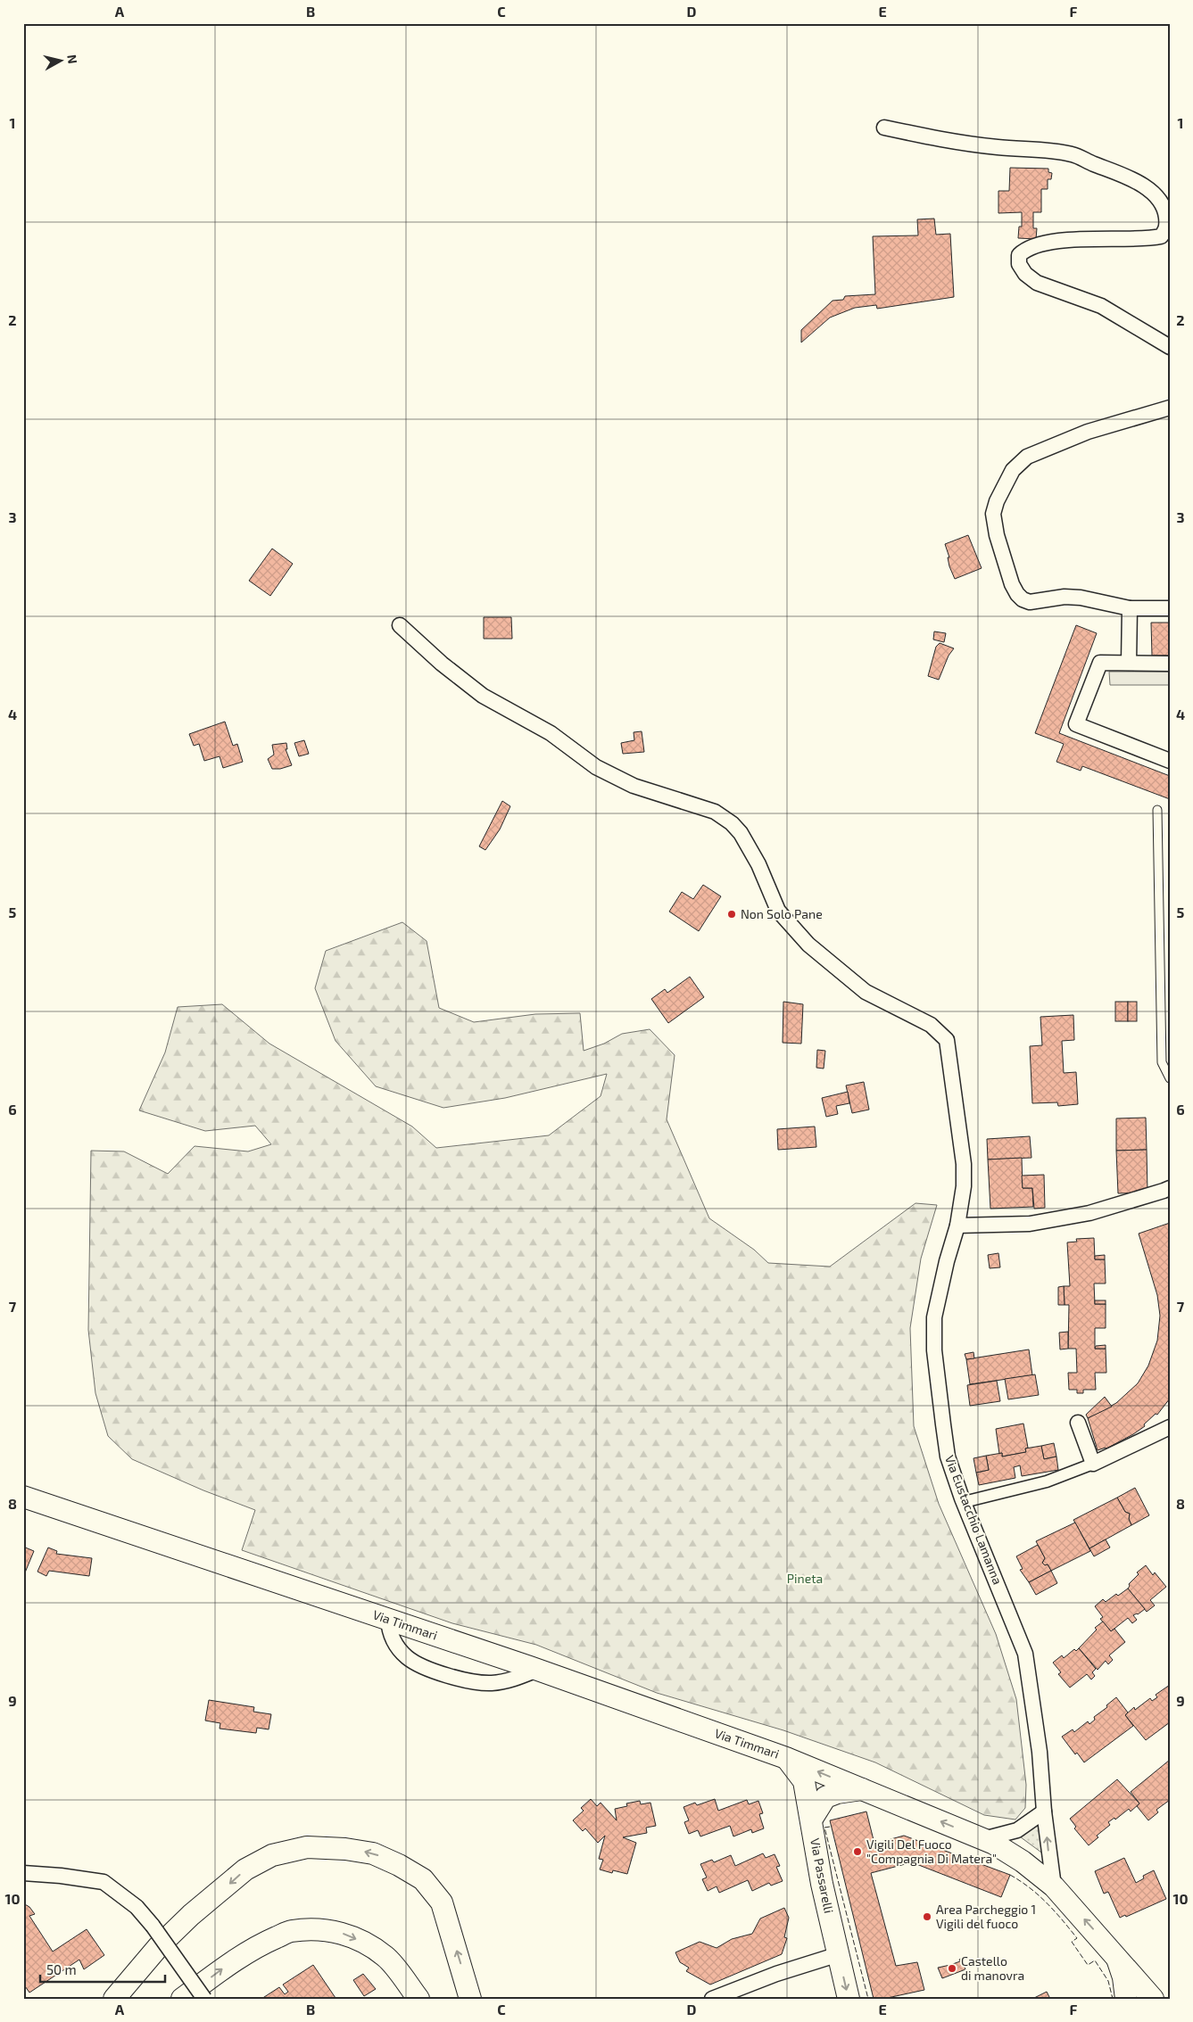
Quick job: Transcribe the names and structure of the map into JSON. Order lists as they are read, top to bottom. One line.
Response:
{"streets":{"main road":["Via Timmari","Via Passarelli"],"street":["Via Eustacchio Lamanna"]},"crossings":[["Via Eustacchio Lamanna","Via Timmari"],["Via Timmari","Via Passarelli"]],"parks":["Pineta"],"places":["Non Solo Pane","Vigili Del Fuoco \"Compagnia Di Matera\"","Area Parcheggio 1 Vigili del fuoco","Castello di manovra"],"scale_bar":"50 m","north":"right","grid":{"columns":["A","B","C","D","E","F"],"rows":["1","2","3","4","5","6","7","8","9","10"]}}
